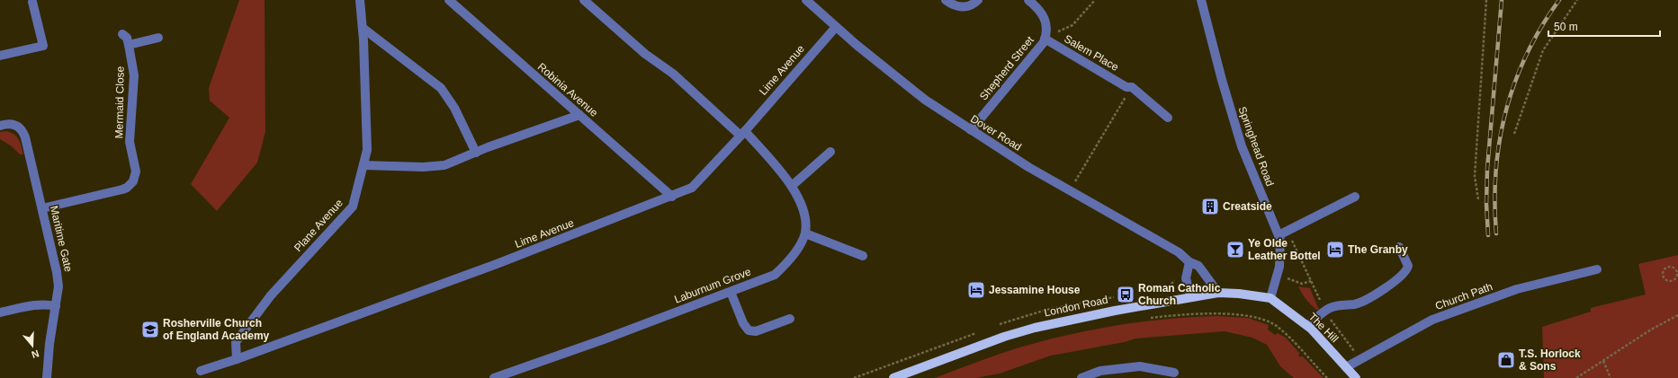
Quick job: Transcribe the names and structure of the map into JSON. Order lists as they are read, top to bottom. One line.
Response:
{"streets":{"main road":["London Road","The Hill"],"street":["Salem Place","Shepherd Street","Lime Avenue","Robinia Avenue","Mermaid Close","Dover Road","Springhead Road","Plane Avenue","Maritime Gate","Laburnum Grove","Church Path"]},"crossings":[["Salem Place","Shepherd Street"],["Shepherd Street","Dover Road"],["Lime Avenue","Robinia Avenue"],["Lime Avenue","Dover Road"],["Lime Avenue","Plane Avenue"],["Lime Avenue","Laburnum Grove"],["Mermaid Close","Maritime Gate"],["Dover Road","London Road"],["Springhead Road","London Road"],["Springhead Road","The Hill"],["Church Path","The Hill"],["London Road","The Hill"]],"places":{"building":["Creatside"],"bar":["Ye Olde Leather Bottel"],"hotel":["The Granby","Jessamine House"],"bus stop":["Roman Catholic Church"],"school or university":["Rosherville Church of England Academy"],"shop":["T.S. Horlock & Sons"]},"scale_bar":"50 m","north":"bottom"}
